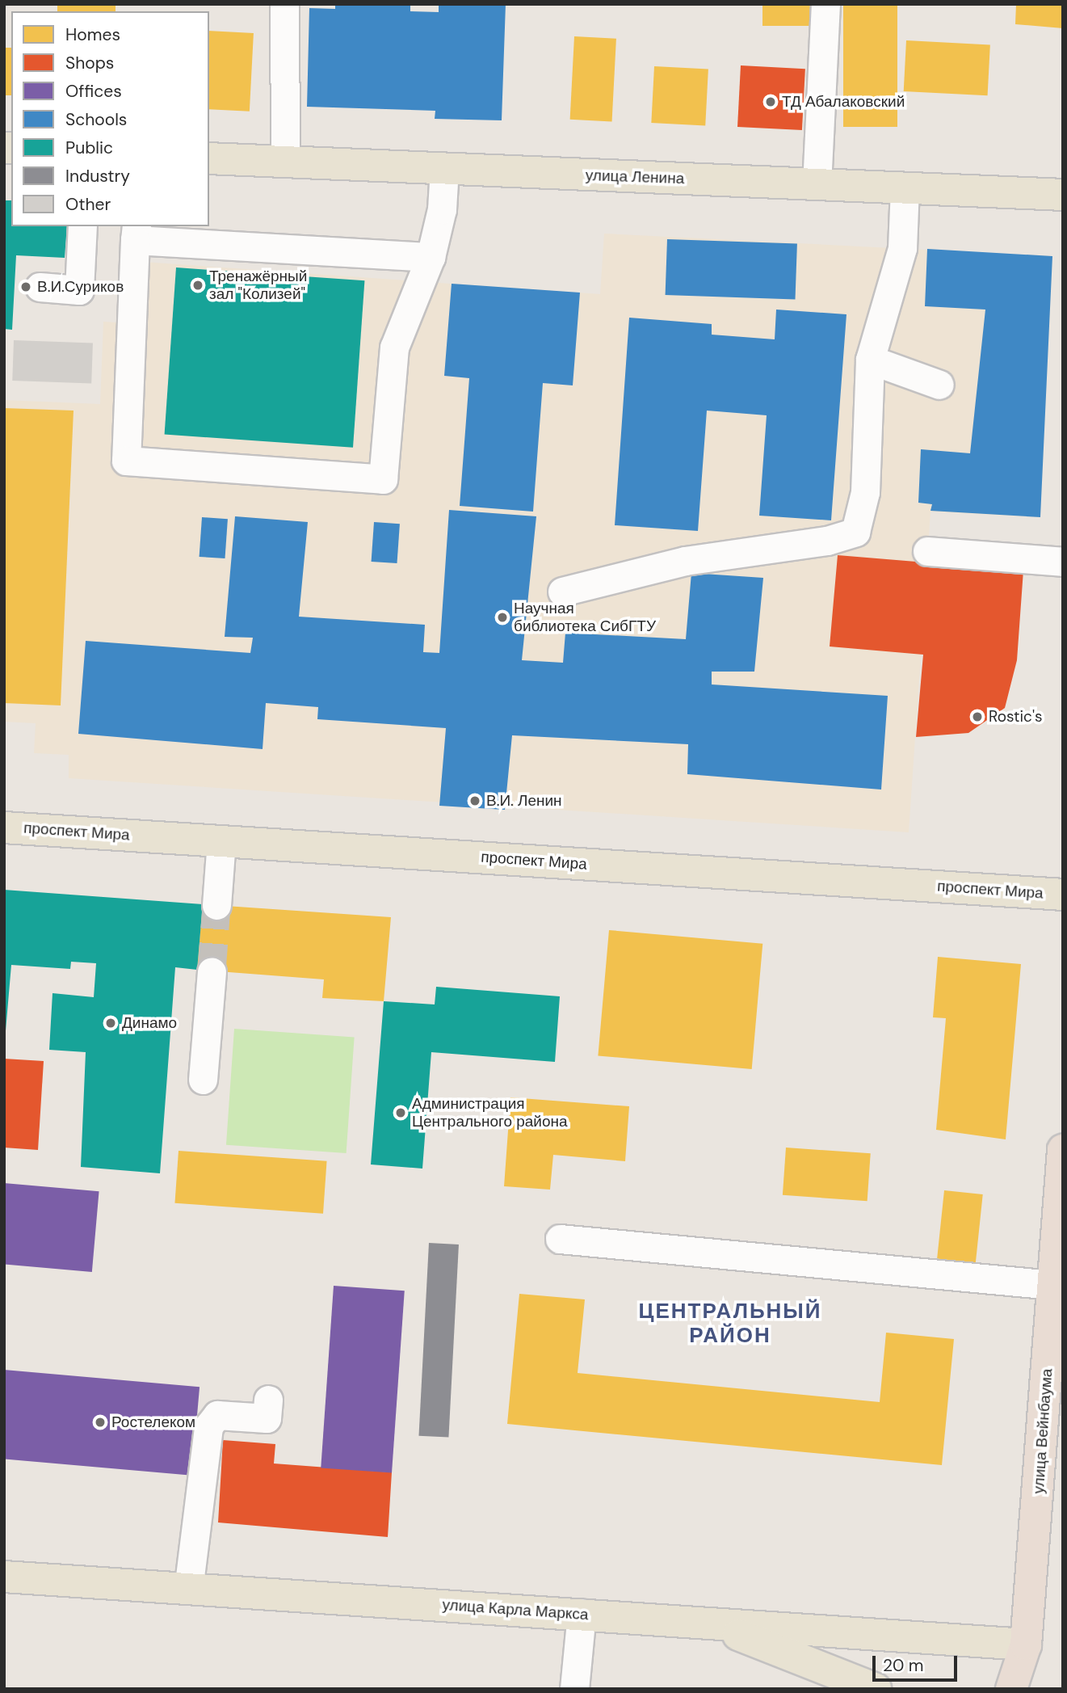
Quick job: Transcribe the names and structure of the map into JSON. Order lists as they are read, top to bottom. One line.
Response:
{"streets":{"highway":["улица Вейнбаума"],"main road":["улица Ленина","проспект Мира","улица Карла Маркса"]},"crossings":[["улица Вейнбаума","улица Карла Маркса"]],"districts":["ЦЕНТРАЛЬНЫЙ РАЙОН"],"places":["ТД Абалаковский","Тренажёрный зал \"Колизей\"","В.И.Суриков","Научная библиотека СибГТУ","Rostic's","В.И. Ленин","Динамо","Администрация Центрального района","Ростелеком"],"legend":["Homes","Shops","Offices","Schools","Public","Industry","Other"],"scale_bar":"20 m"}
